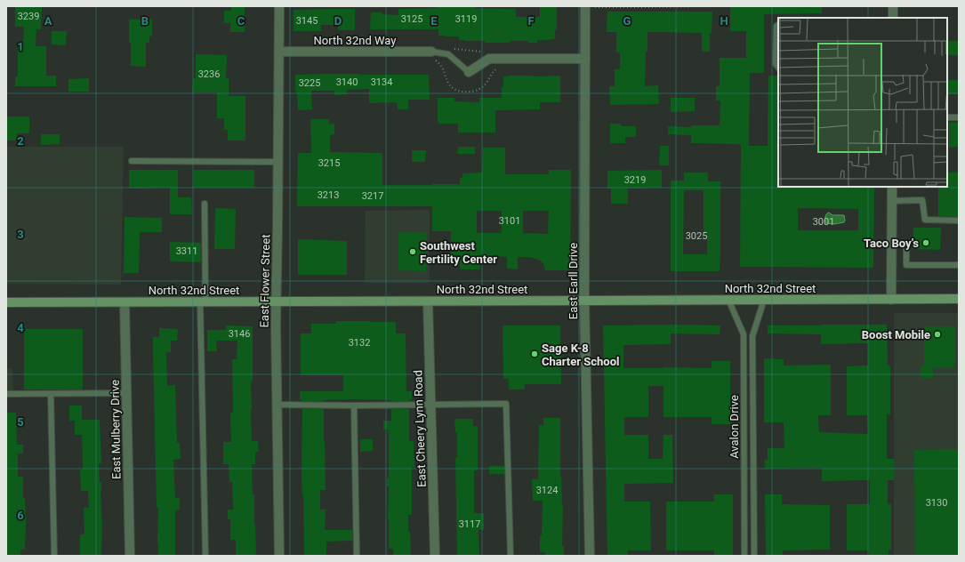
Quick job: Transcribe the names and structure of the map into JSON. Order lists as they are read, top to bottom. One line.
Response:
{"streets":{"main road":["North 32nd Street"],"street":["North 32nd Way","East Flower Street","East Earll Drive","East Cheery Lynn Road","East Mulberry Drive"],"lane":["Avalon Drive"]},"crossings":[["North 32nd Way","East Flower Street"],["East Flower Street","North 32nd Street"],["East Earll Drive","North 32nd Street"],["North 32nd Street","Avalon Drive"],["North 32nd Street","East Cheery Lynn Road"],["North 32nd Street","East Mulberry Drive"]],"places":["Taco Boy’s","Southwest Fertility Center","Boost Mobile","Sage K-8 Charter School"],"house_numbers":["3239","3125","3119","3145","3236","3140","3134","3225","3215","3219","3213","3217","3101","3001","3025","3311","3146","3132","3124","3130","3117"],"grid":{"columns":["A","B","C","D","E","F","G","H"],"rows":["1","2","3","4","5","6"]}}
